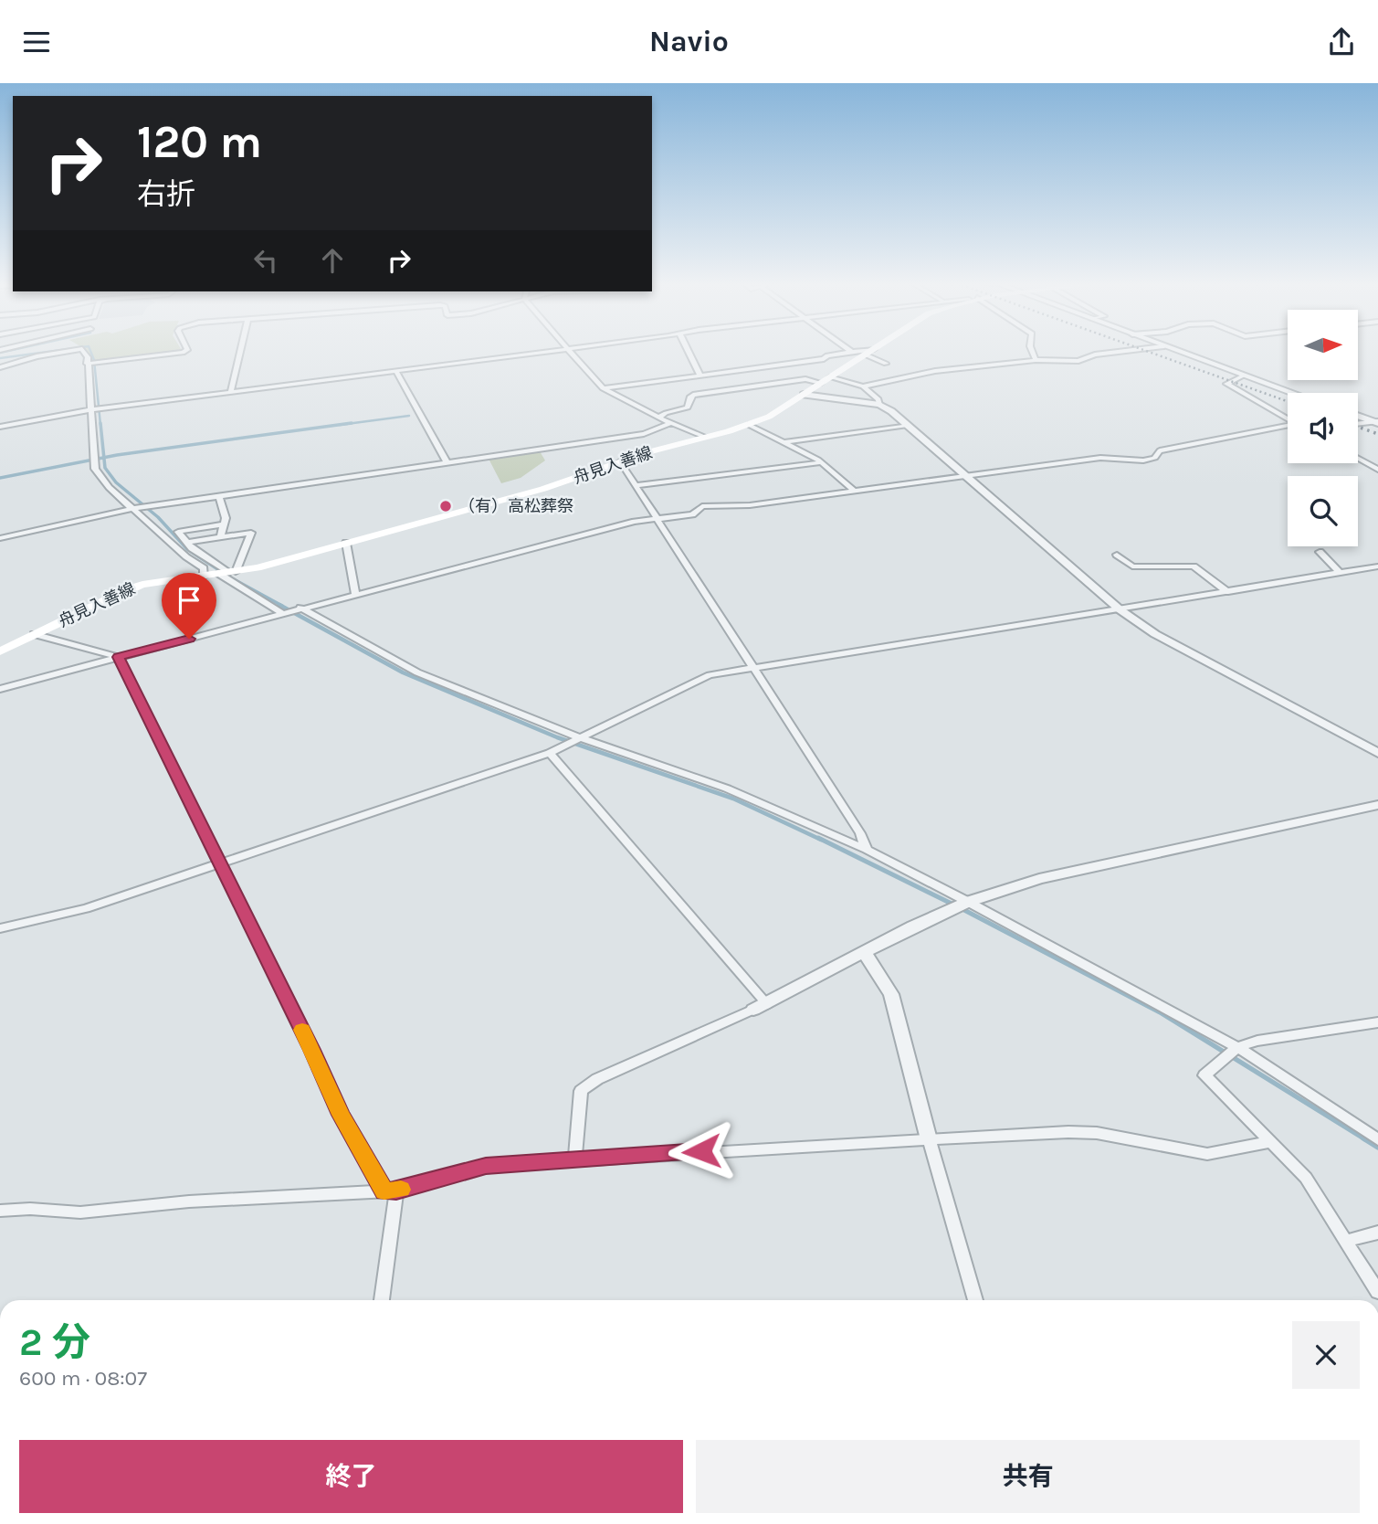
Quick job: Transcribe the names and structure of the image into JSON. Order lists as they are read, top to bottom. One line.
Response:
{"streets":{"main road":["舟見入善線"]},"places":["（有）高松葬祭"],"north":"right","page":{"header":"Navio","turn":["120 m","右折"],"heading":["2 分","600 m · 08:07"],"buttons":["終了","共有"]}}
